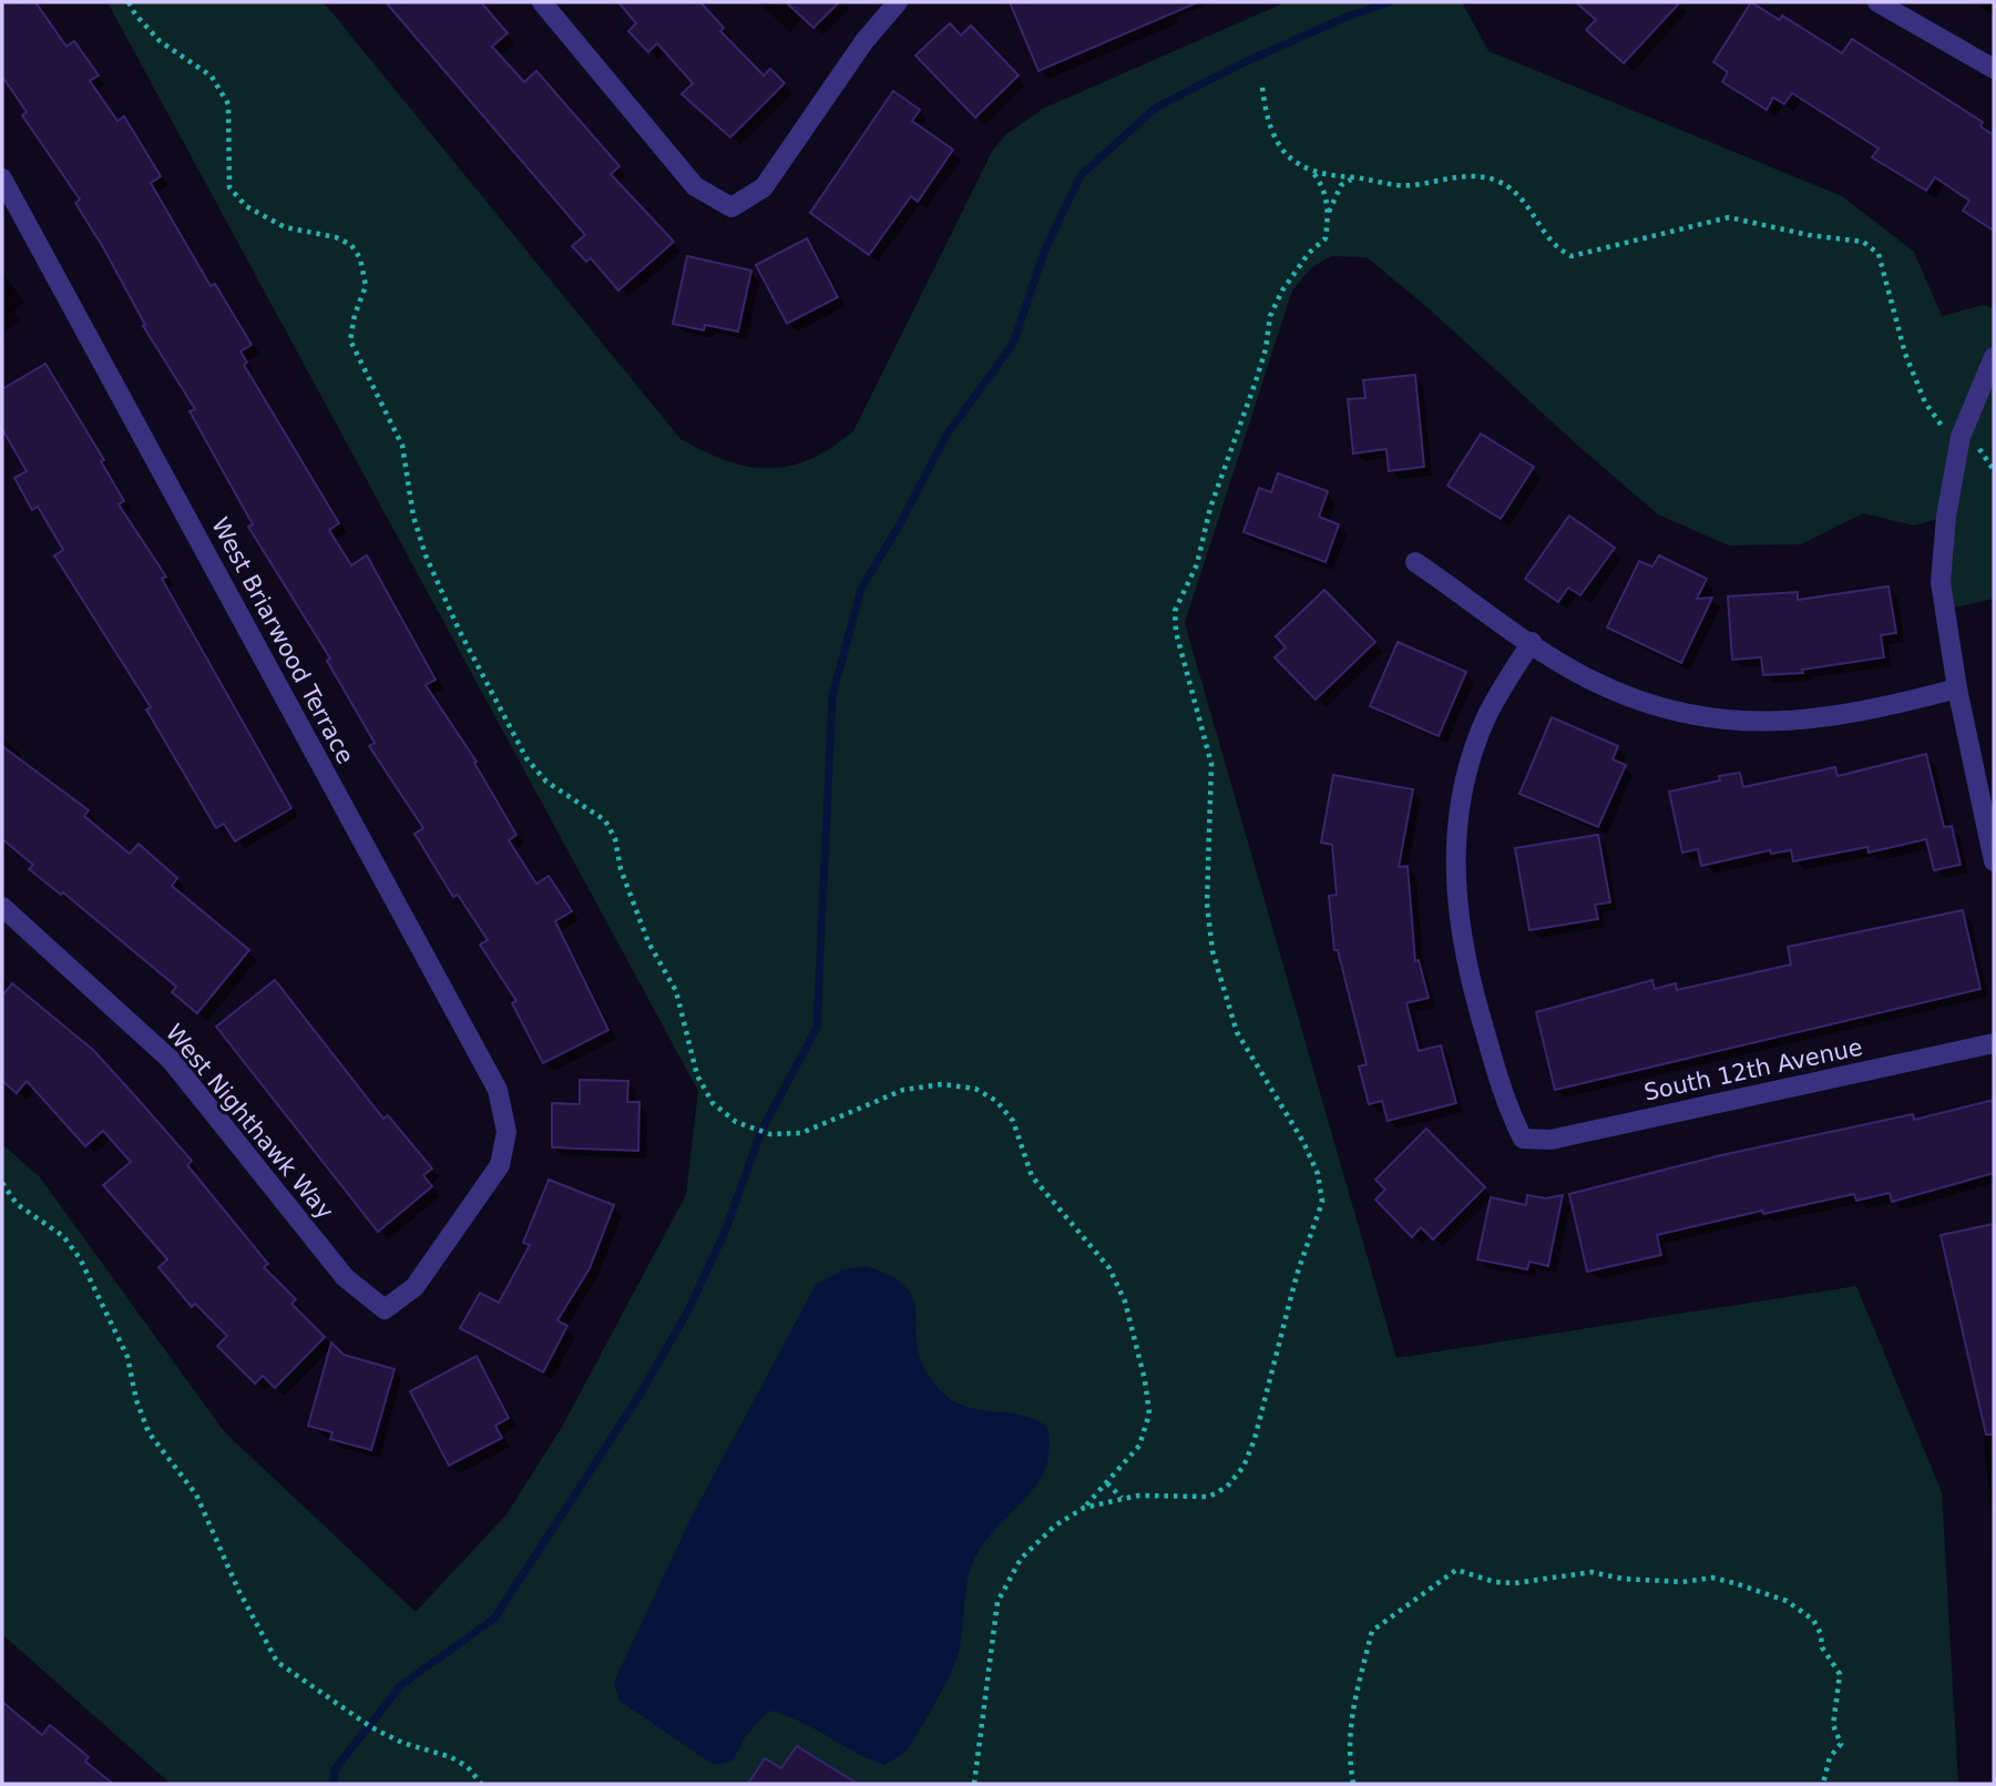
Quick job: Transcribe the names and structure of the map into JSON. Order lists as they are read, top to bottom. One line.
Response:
{"streets":{"street":["West Briarwood Terrace","South 12th Avenue","West Nighthawk Way"]},"crossings":[["West Briarwood Terrace","West Nighthawk Way"]]}
